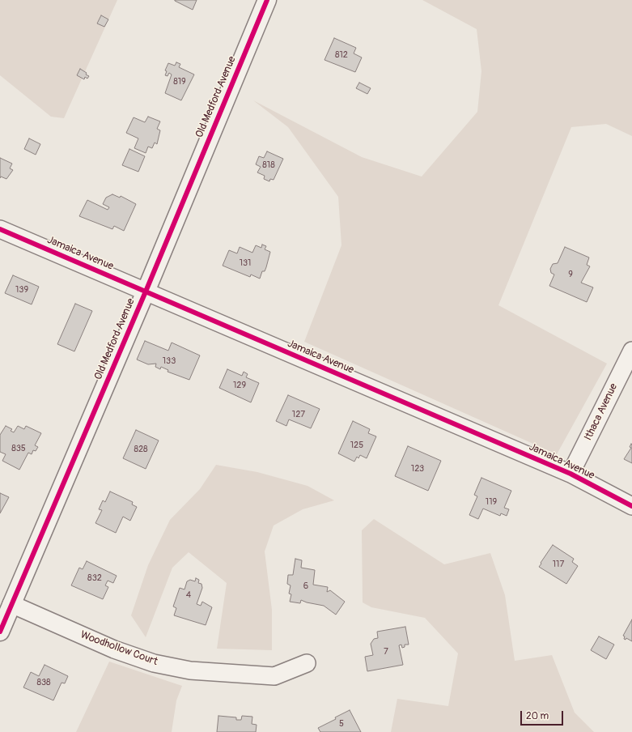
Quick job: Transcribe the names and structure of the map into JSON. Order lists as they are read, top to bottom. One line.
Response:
{"streets":{"street":["Old Medford Avenue","Jamaica Avenue","Ithaca Avenue","Woodhollow Court"]},"crossings":[["Old Medford Avenue","Jamaica Avenue"],["Old Medford Avenue","Woodhollow Court"],["Jamaica Avenue","Ithaca Avenue"]],"house_numbers":["812","819","818","131","9","139","133","129","127","125","835","828","123","119","117","832","6","4","7","838","5"],"scale_bar":"20 m"}
